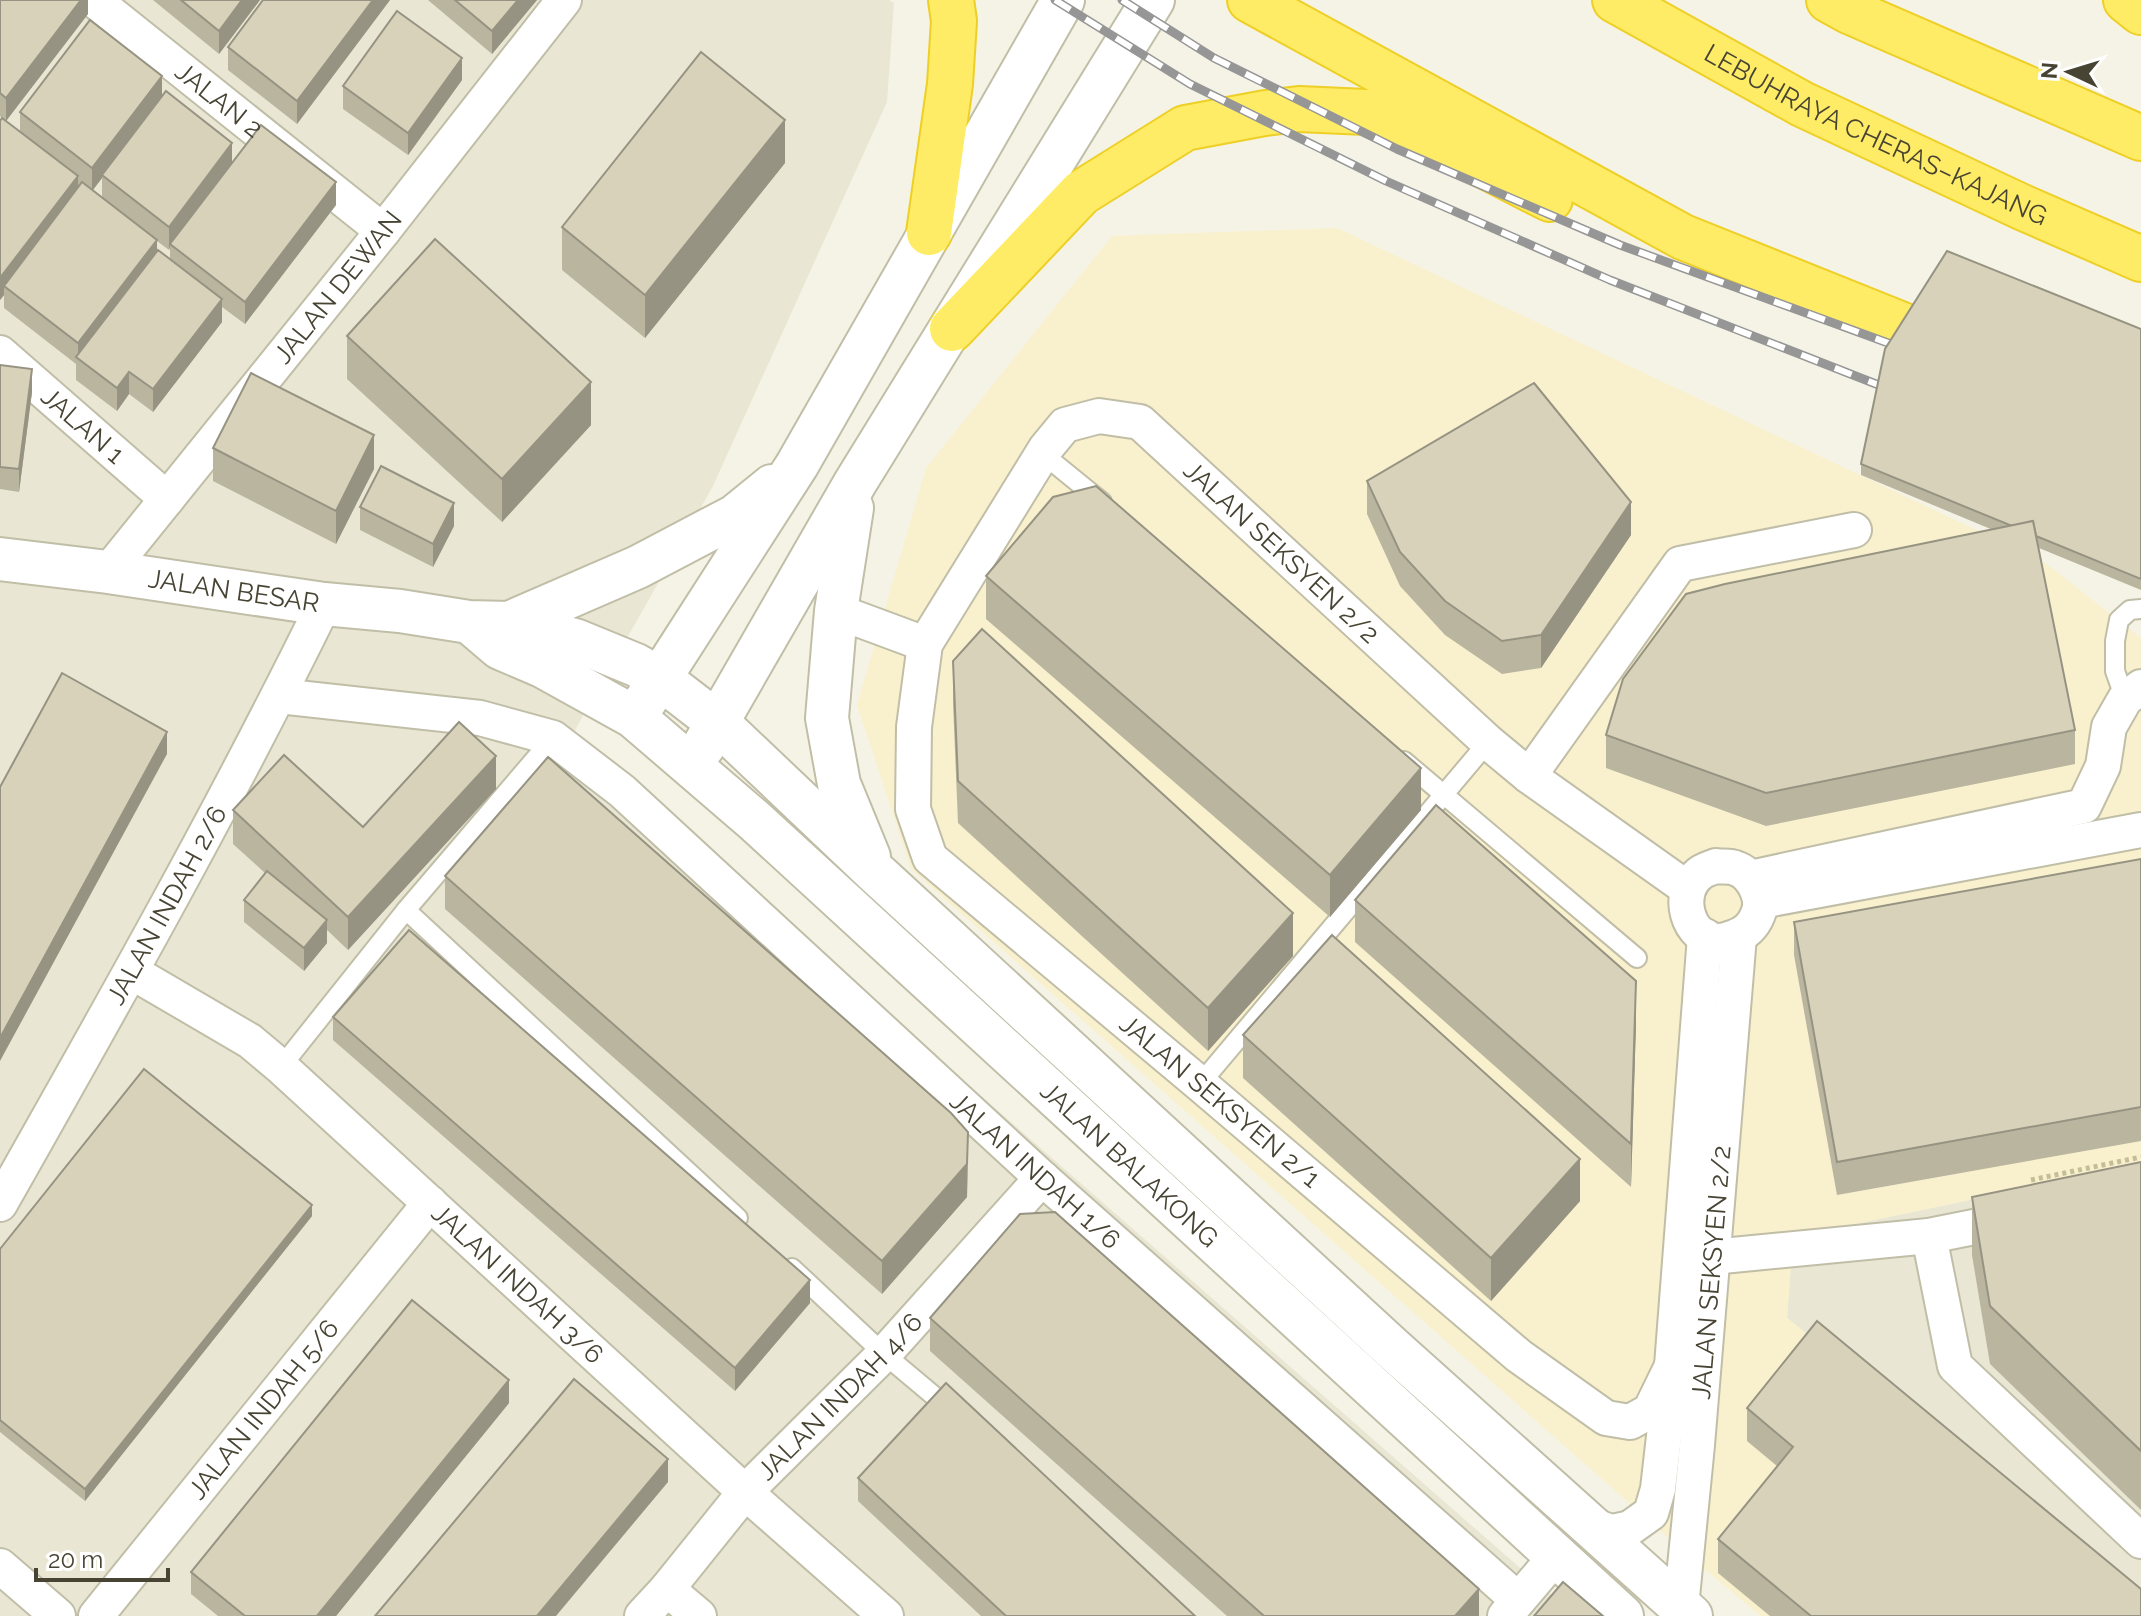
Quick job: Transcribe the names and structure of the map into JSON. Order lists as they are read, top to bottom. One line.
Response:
{"streets":{"highway":["LEBUHRAYA CHERAS–KAJANG"],"street":["JALAN 2","JALAN DEWAN","JALAN 1","JALAN SEKSYEN 2/2","JALAN BESAR","JALAN INDAH 2/6","JALAN SEKSYEN 2/1","JALAN BALAKONG","JALAN INDAH 1/6","JALAN INDAH 3/6","JALAN INDAH 4/6","JALAN INDAH 5/6"]},"crossings":[["JALAN 2","JALAN DEWAN"],["JALAN DEWAN","JALAN 1"],["JALAN DEWAN","JALAN BESAR"],["JALAN SEKSYEN 2/2","JALAN SEKSYEN 2/1"],["JALAN SEKSYEN 2/2","JALAN BALAKONG"],["JALAN BESAR","JALAN INDAH 2/6"],["JALAN INDAH 2/6","JALAN INDAH 3/6"],["JALAN INDAH 1/6","JALAN INDAH 4/6"],["JALAN INDAH 3/6","JALAN INDAH 4/6"],["JALAN INDAH 3/6","JALAN INDAH 5/6"]],"scale_bar":"20 m","north":"left"}
